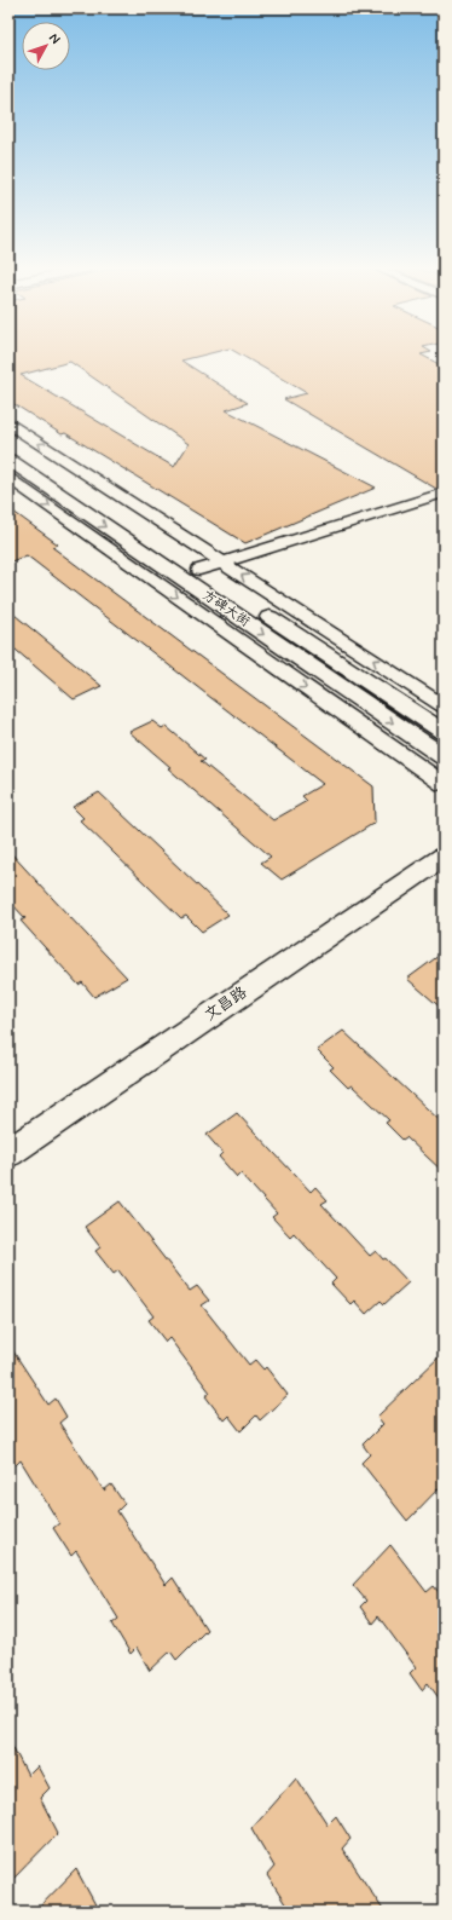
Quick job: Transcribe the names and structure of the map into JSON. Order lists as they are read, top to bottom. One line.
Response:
{"streets":{"main road":["方碑大街","文昌路"]},"north":"top right"}
